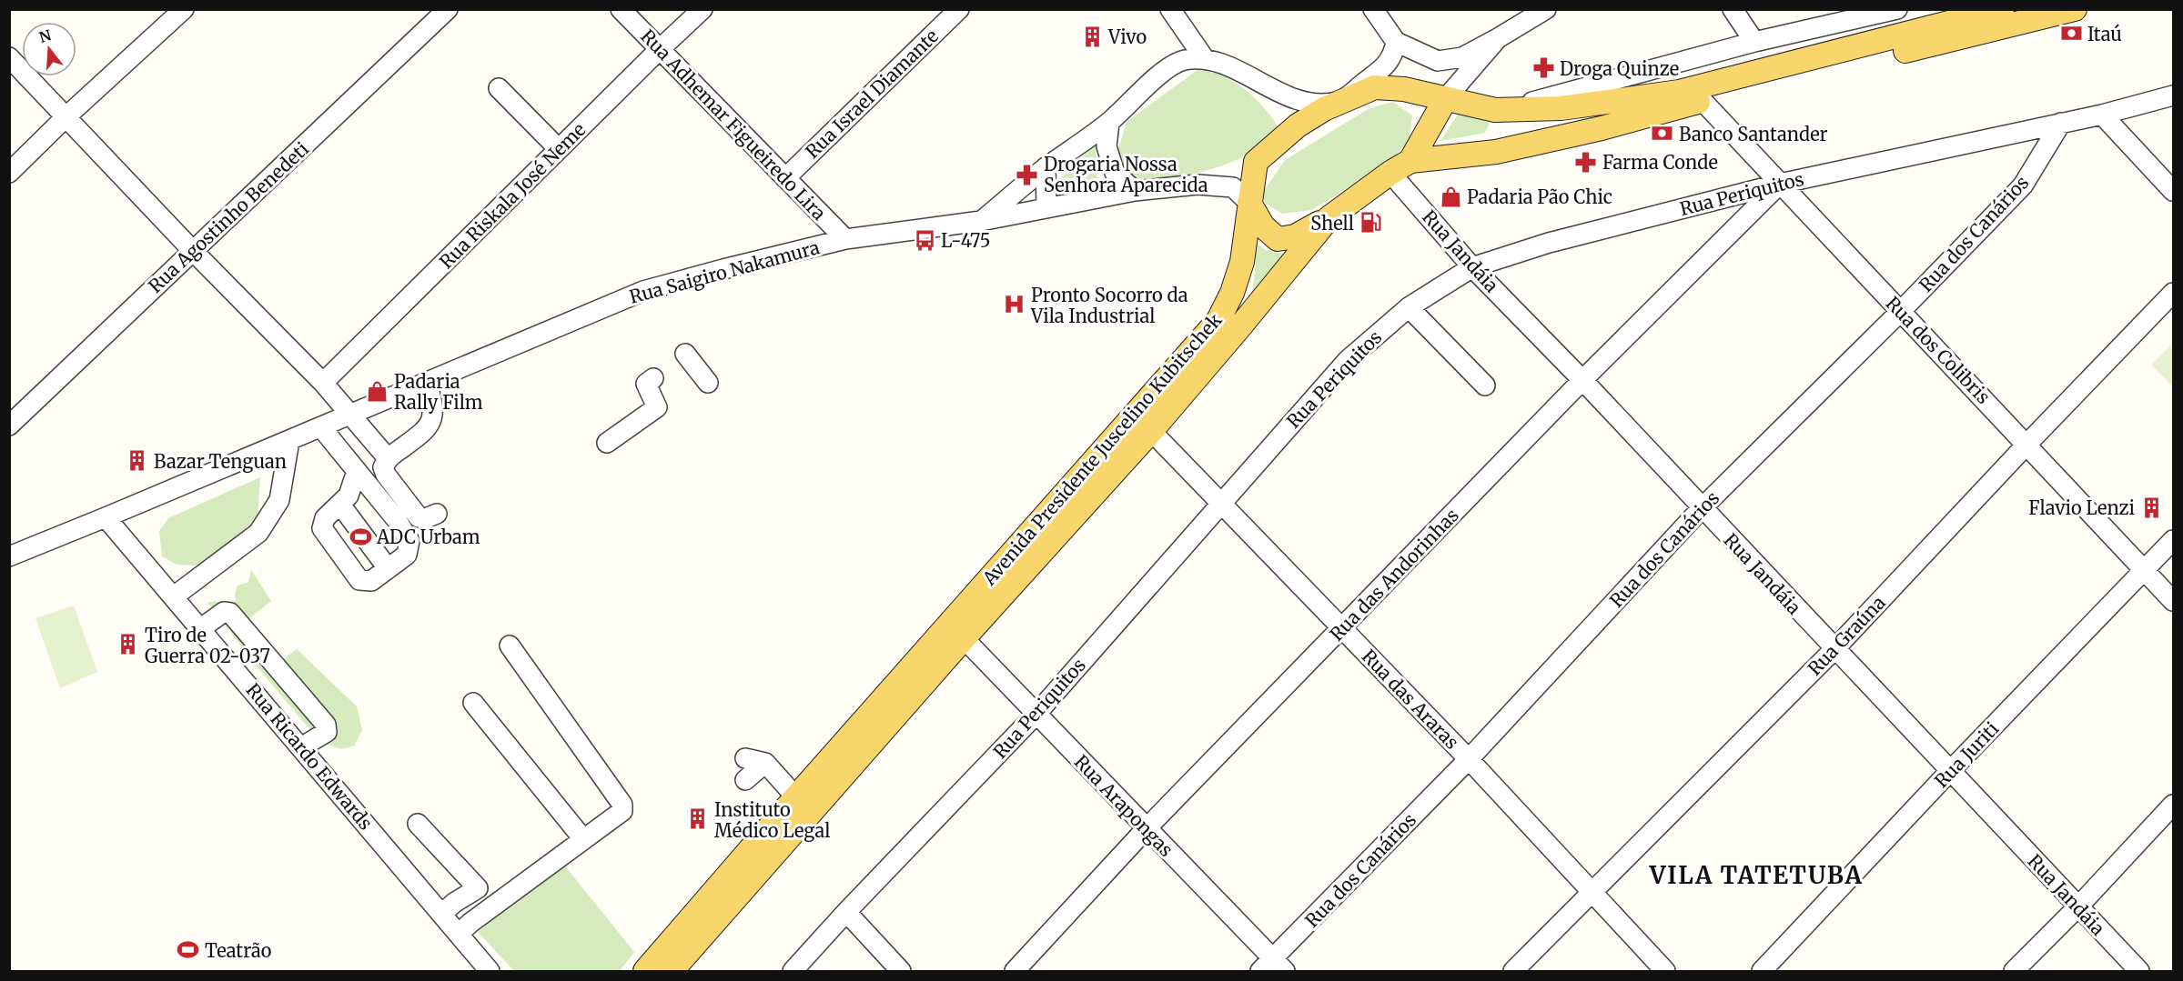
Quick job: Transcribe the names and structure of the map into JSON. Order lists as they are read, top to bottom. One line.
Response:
{"streets":{"main road":["Avenida Presidente Juscelino Kubitschek"],"street":["Rua Israel Diamante","Rua Adhemar Figueiredo Lira","Rua Periquitos","Rua Riskala José Neme","Rua Agostinho Benedeti","Rua dos Canários","Rua Jandáia","Rua Saigiro Nakamura","Rua dos Colibris","Rua das Andorinhas","Rua Graúna","Rua das Araras","Rua Juriti","Rua Ricardo Edwards","Rua Arapongas"]},"crossings":[["Rua Israel Diamante","Rua Adhemar Figueiredo Lira"],["Rua Adhemar Figueiredo Lira","Rua Riskala José Neme"],["Rua Adhemar Figueiredo Lira","Rua Saigiro Nakamura"],["Rua Periquitos","Rua dos Canários"],["Rua Periquitos","Rua Jandáia"],["Rua Periquitos","Rua dos Colibris"],["Rua Periquitos","Rua das Andorinhas"],["Rua Periquitos","Rua das Araras"],["Rua Periquitos","Rua Arapongas"],["Rua dos Canários","Rua Jandáia"],["Rua dos Canários","Rua dos Colibris"],["Rua dos Canários","Rua das Araras"],["Rua dos Canários","Rua Arapongas"],["Rua Jandáia","Avenida Presidente Juscelino Kubitschek"],["Rua Jandáia","Rua das Andorinhas"],["Rua Jandáia","Rua Graúna"],["Rua Jandáia","Rua Juriti"],["Rua Saigiro Nakamura","Avenida Presidente Juscelino Kubitschek"],["Rua Saigiro Nakamura","Rua Ricardo Edwards"],["Rua dos Colibris","Rua das Andorinhas"],["Rua dos Colibris","Rua Graúna"],["Rua dos Colibris","Rua Juriti"],["Avenida Presidente Juscelino Kubitschek","Rua das Araras"],["Avenida Presidente Juscelino Kubitschek","Rua Arapongas"],["Rua das Andorinhas","Rua das Araras"],["Rua das Andorinhas","Rua Arapongas"],["Rua Graúna","Rua das Araras"]],"districts":["VILA TATETUBA"],"places":{"bank":["Itaú","Banco Santander"],"building":["Vivo","Bazar Tenguan","Flavio Lenzi","Tiro de Guerra 02-037","Instituto Médico Legal"],"pharmacy":["Droga Quinze","Farma Conde","Drogaria Nossa Senhora Aparecida"],"shop":["Padaria Pão Chic","Padaria Rally Film"],"fuel station":["Shell"],"bus stop":["L-475"],"hospital":["Pronto Socorro da Vila Industrial"],"sports":["ADC Urbam","Teatrão"]},"north":"top"}
